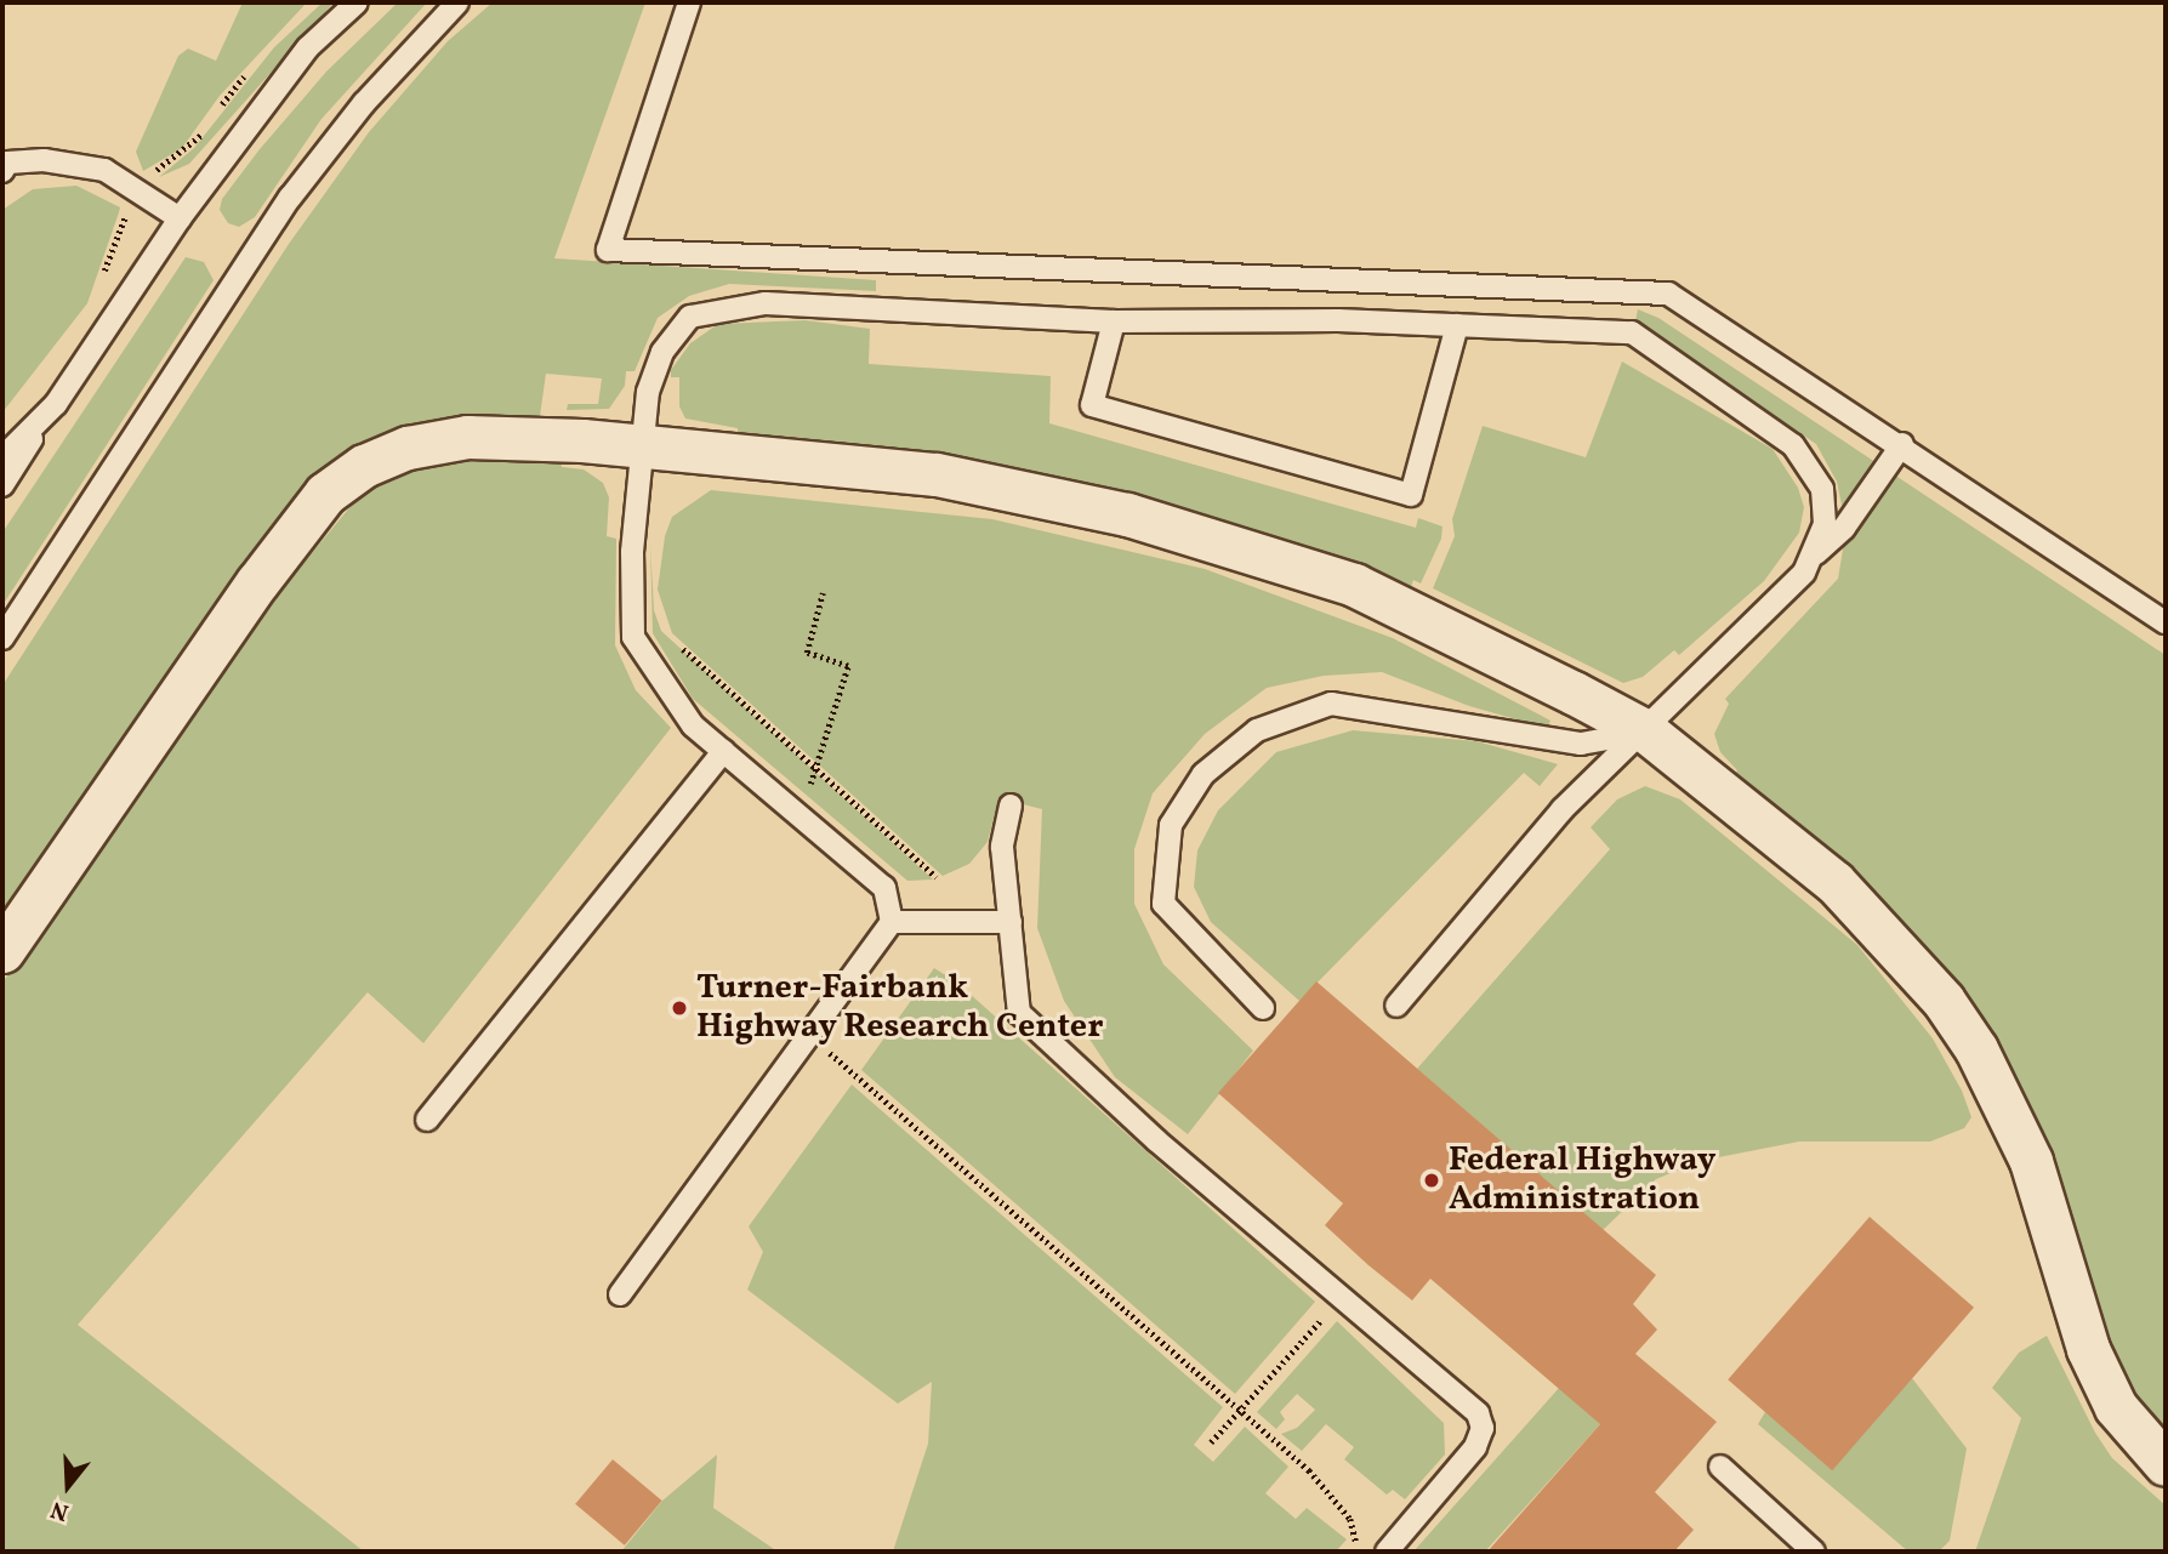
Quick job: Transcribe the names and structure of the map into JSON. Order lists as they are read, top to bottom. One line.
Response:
{"places":["Turner-Fairbank Highway Research Center","Federal Highway Administration"],"north":"bottom"}
